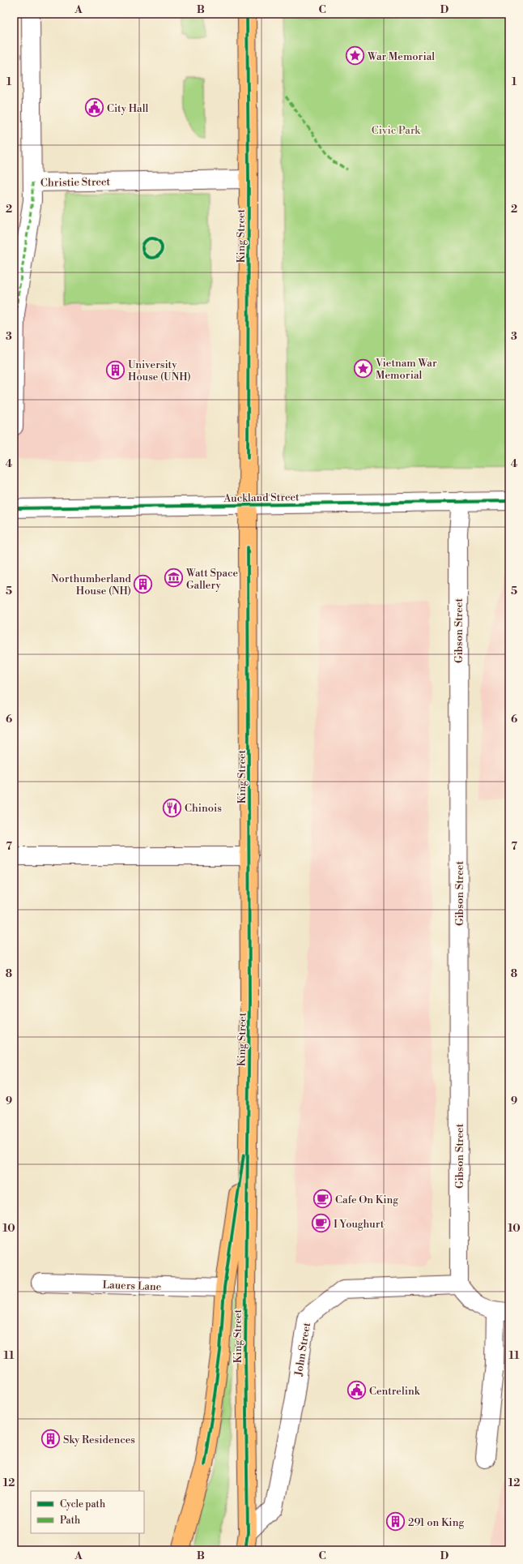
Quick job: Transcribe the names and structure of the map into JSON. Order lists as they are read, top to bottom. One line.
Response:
{"streets":{"main road":["King Street"],"street":["Christie Street","Auckland Street","Gibson Street","Lauers Lane","John Street"]},"crossings":[["Christie Street","King Street"],["King Street","Auckland Street"],["King Street","Lauers Lane"],["King Street","John Street"],["Auckland Street","Gibson Street"],["Gibson Street","John Street"]],"parks":["Civic Park"],"places":{"place":["War Memorial","Vietnam War Memorial"],"public building":["City Hall","Centrelink"],"building":["University House (UNH)","Northumberland House (NH)","Sky Residences","291 on King"],"museum":["Watt Space Gallery"],"restaurant":["Chinois"],"cafe":["Cafe On King","I Youghurt"]},"legend":["Cycle path","Path"],"grid":{"columns":["A","B","C","D"],"rows":["1","2","3","4","5","6","7","8","9","10","11","12"]}}
